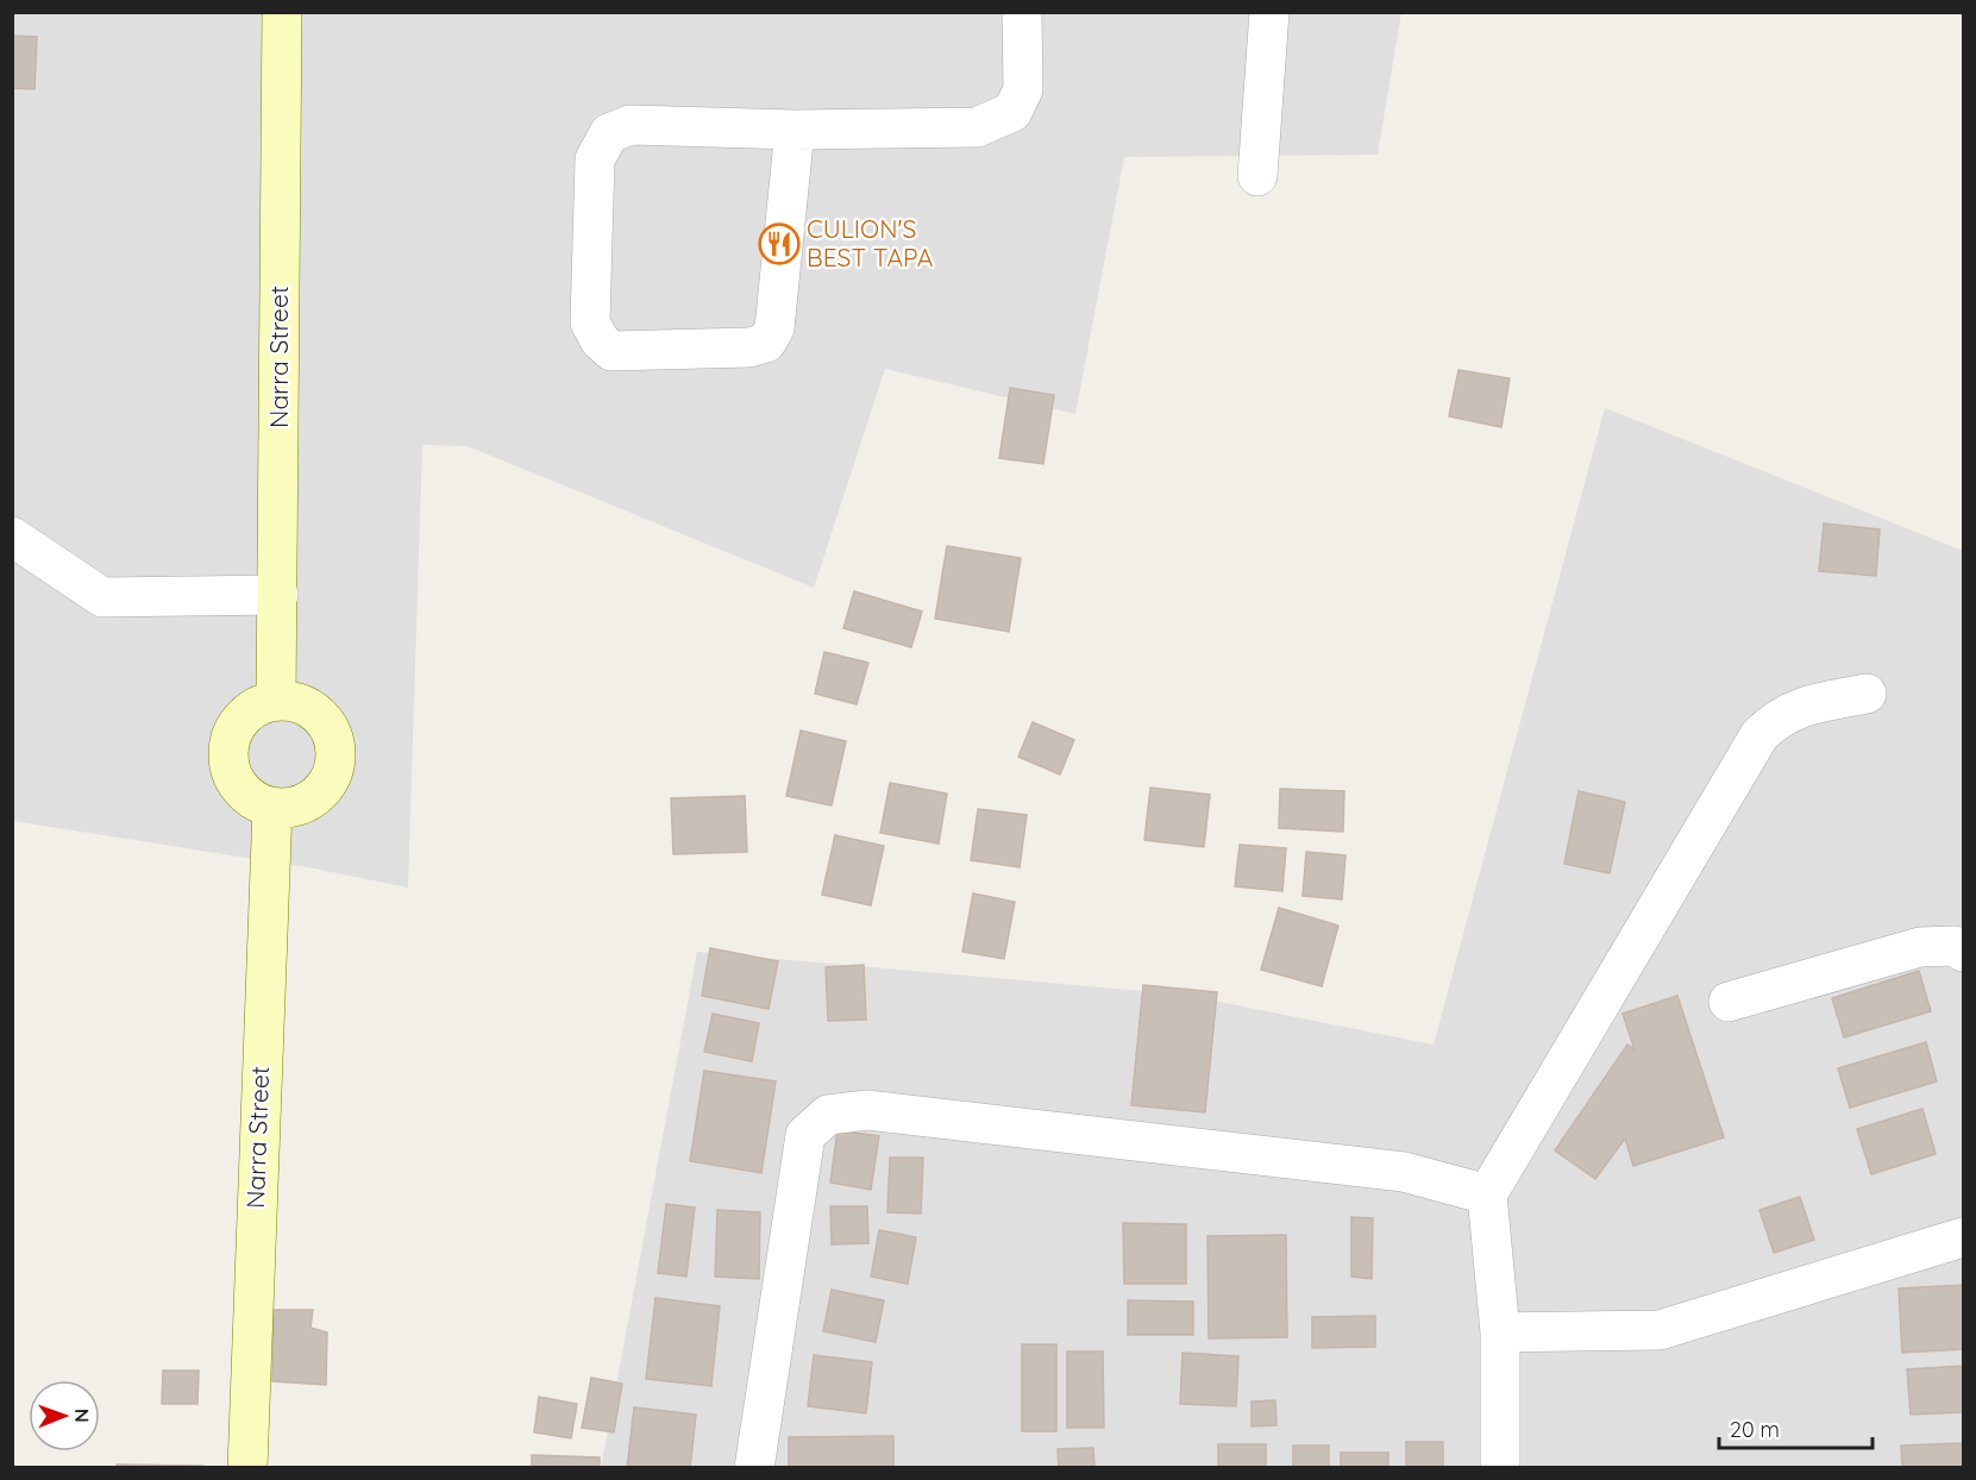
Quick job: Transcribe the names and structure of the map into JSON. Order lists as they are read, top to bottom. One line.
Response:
{"streets":{"street":["Narra Street"]},"places":{"restaurant":["CULION'S BEST TAPA"]},"scale_bar":"20 m","north":"right"}
